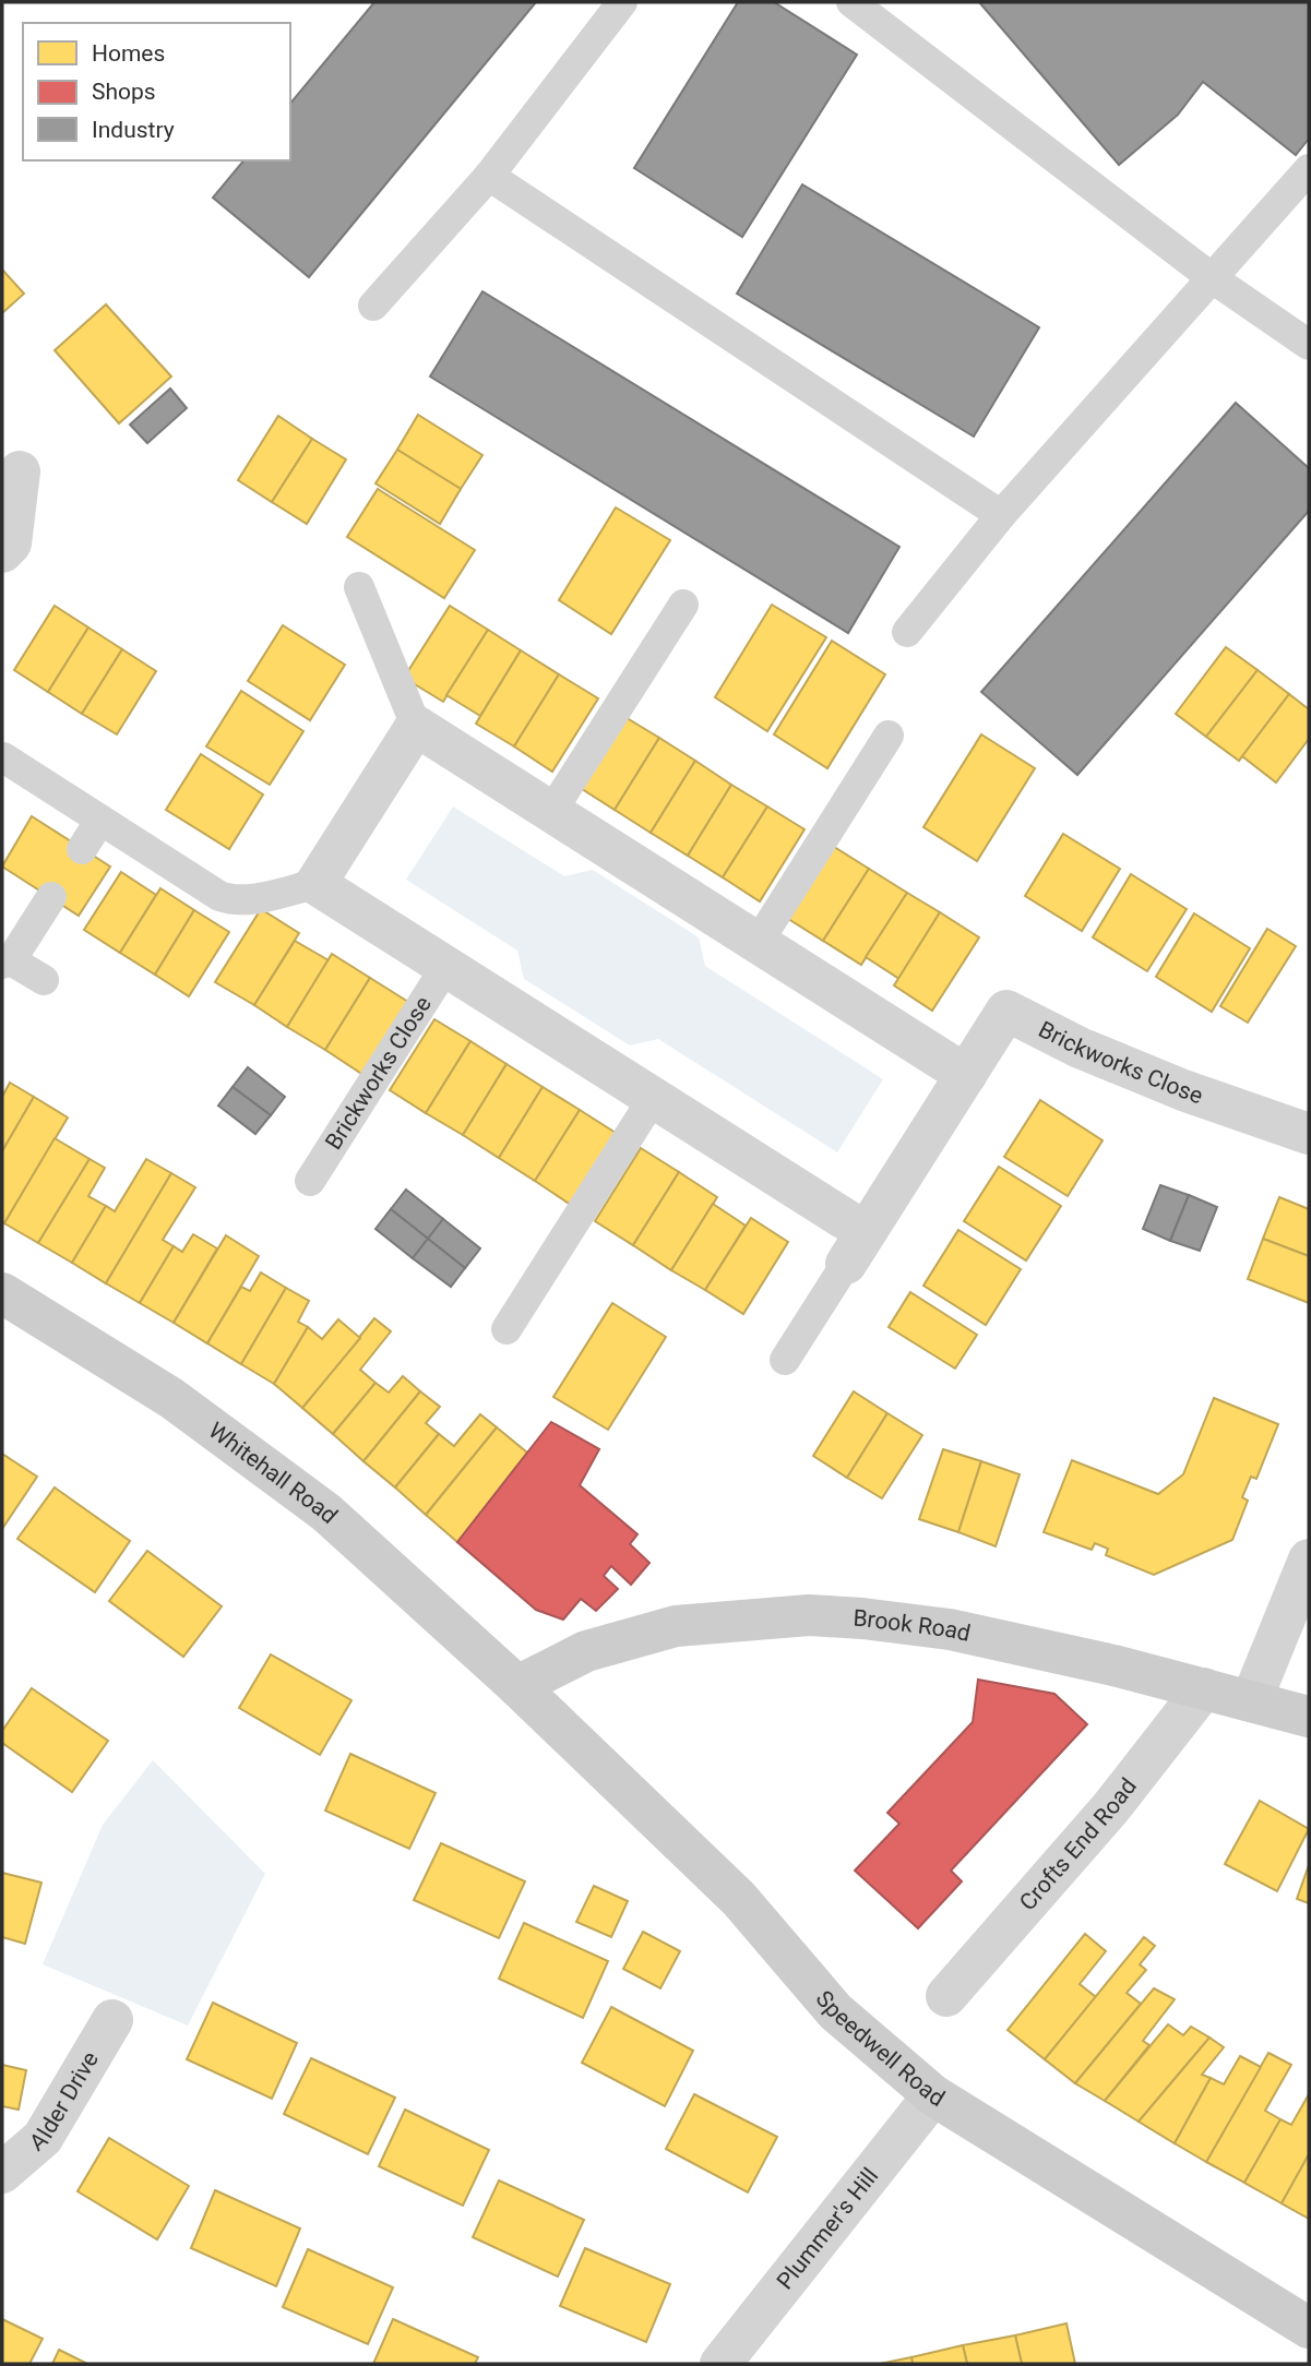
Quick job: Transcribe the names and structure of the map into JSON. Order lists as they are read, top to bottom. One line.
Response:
{"streets":{"main road":["Whitehall Road","Brook Road","Speedwell Road"],"street":["Brickworks Close","Crofts End Road","Alder Drive","Plummer's Hill"]},"crossings":[["Whitehall Road","Brook Road"],["Whitehall Road","Speedwell Road"],["Brook Road","Crofts End Road"],["Brook Road","Speedwell Road"],["Speedwell Road","Plummer's Hill"]],"legend":["Homes","Shops","Industry"]}
